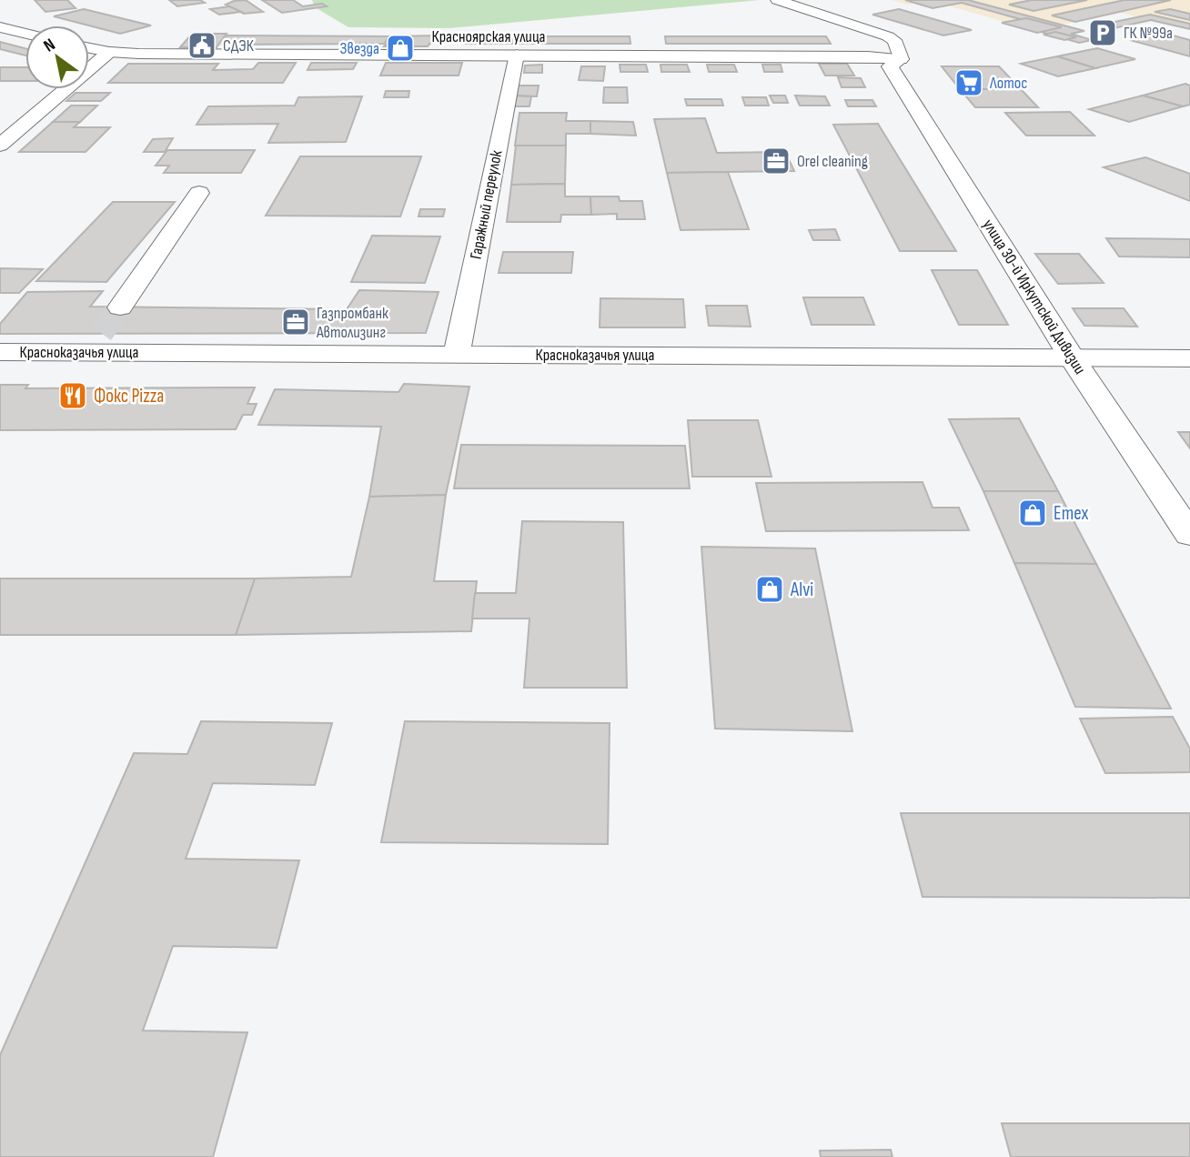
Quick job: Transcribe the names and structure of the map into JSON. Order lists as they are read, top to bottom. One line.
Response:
{"streets":{"street":["Красноярская улица","Гаражный переулок","улица 30-й Иркутской Дивизии","Красноказачья улица"]},"crossings":[["Красноярская улица","Гаражный переулок"],["Красноярская улица","улица 30-й Иркутской Дивизии"],["Гаражный переулок","Красноказачья улица"],["улица 30-й Иркутской Дивизии","Красноказачья улица"]],"places":{"parking":["ГК №99а"],"public building":["СДЭК"],"shop":["Звезда","Emex","Alvi"],"supermarket":["Лотос"],"office":["Orel cleaning","Газпромбанк Автолизинг"],"restaurant":["Фокс Pizza"]},"north":"top left"}
